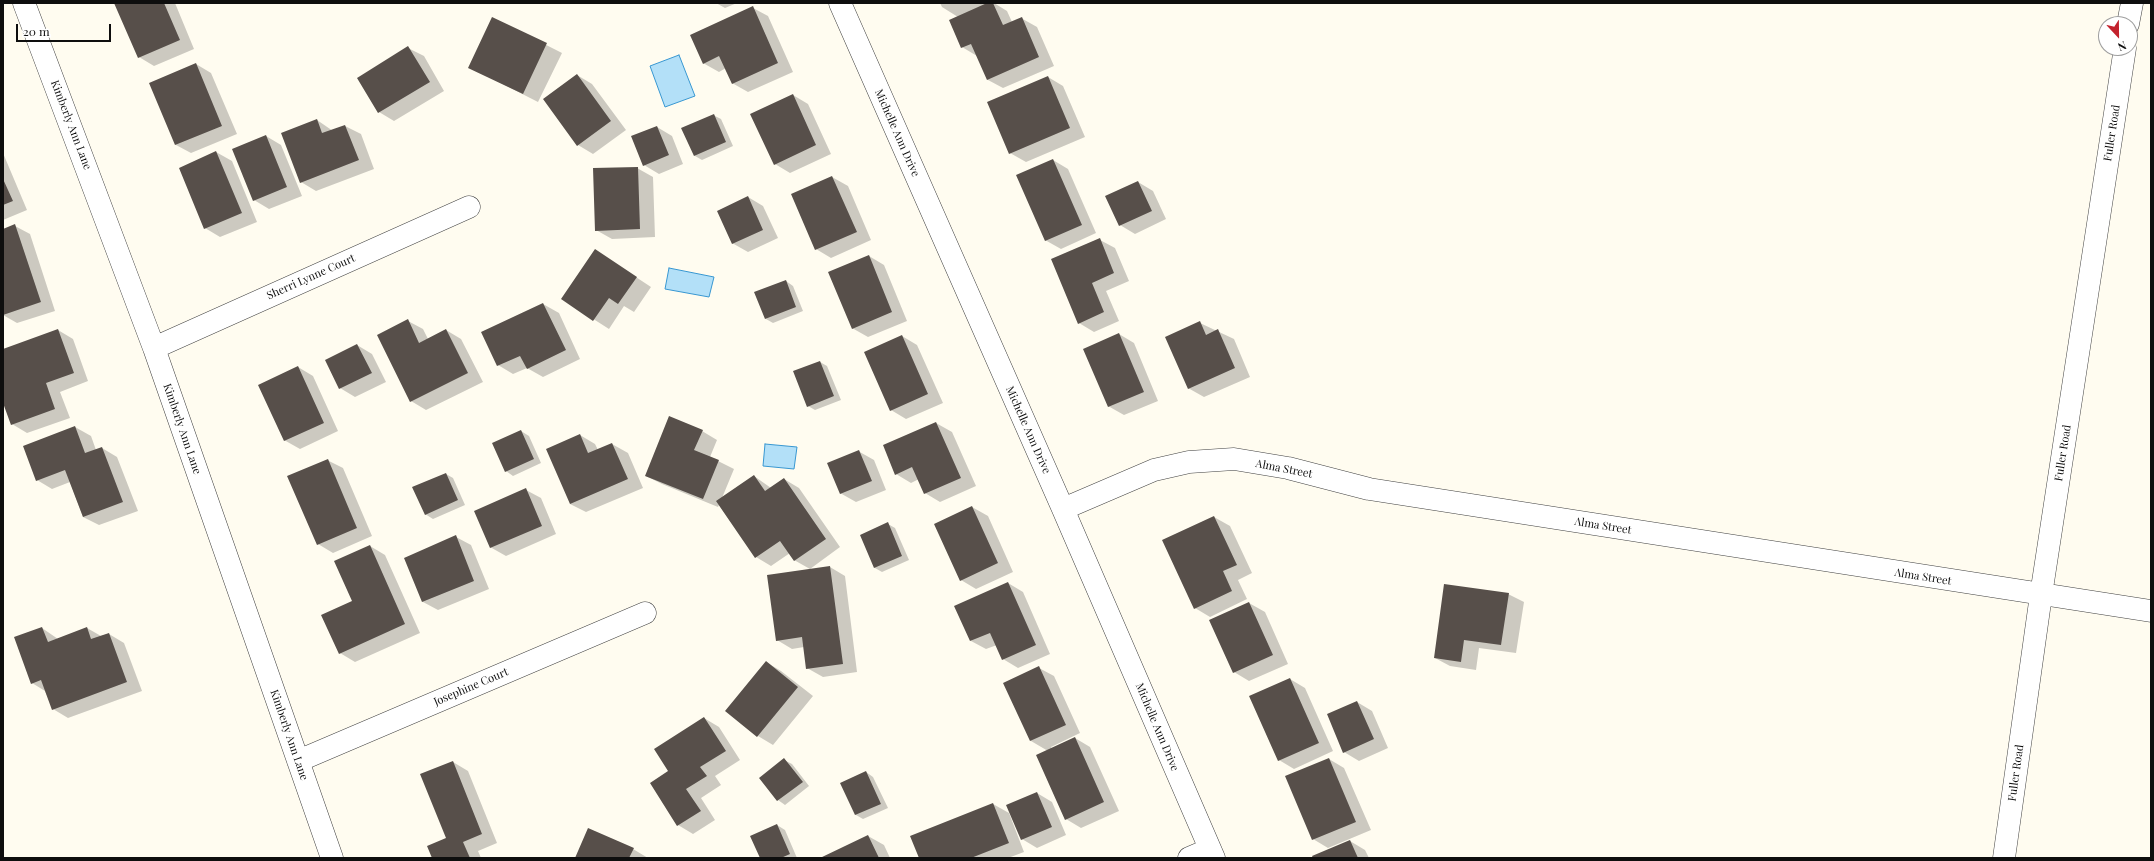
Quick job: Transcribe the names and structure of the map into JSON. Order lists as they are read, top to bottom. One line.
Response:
{"streets":{"street":["Kimberly Ann Lane","Michelle Ann Drive","Fuller Road","Sherri Lynne Court","Alma Street","Josephine Court"]},"crossings":[["Kimberly Ann Lane","Sherri Lynne Court"],["Kimberly Ann Lane","Josephine Court"],["Michelle Ann Drive","Alma Street"],["Fuller Road","Alma Street"]],"scale_bar":"20 m","north":"bottom"}
